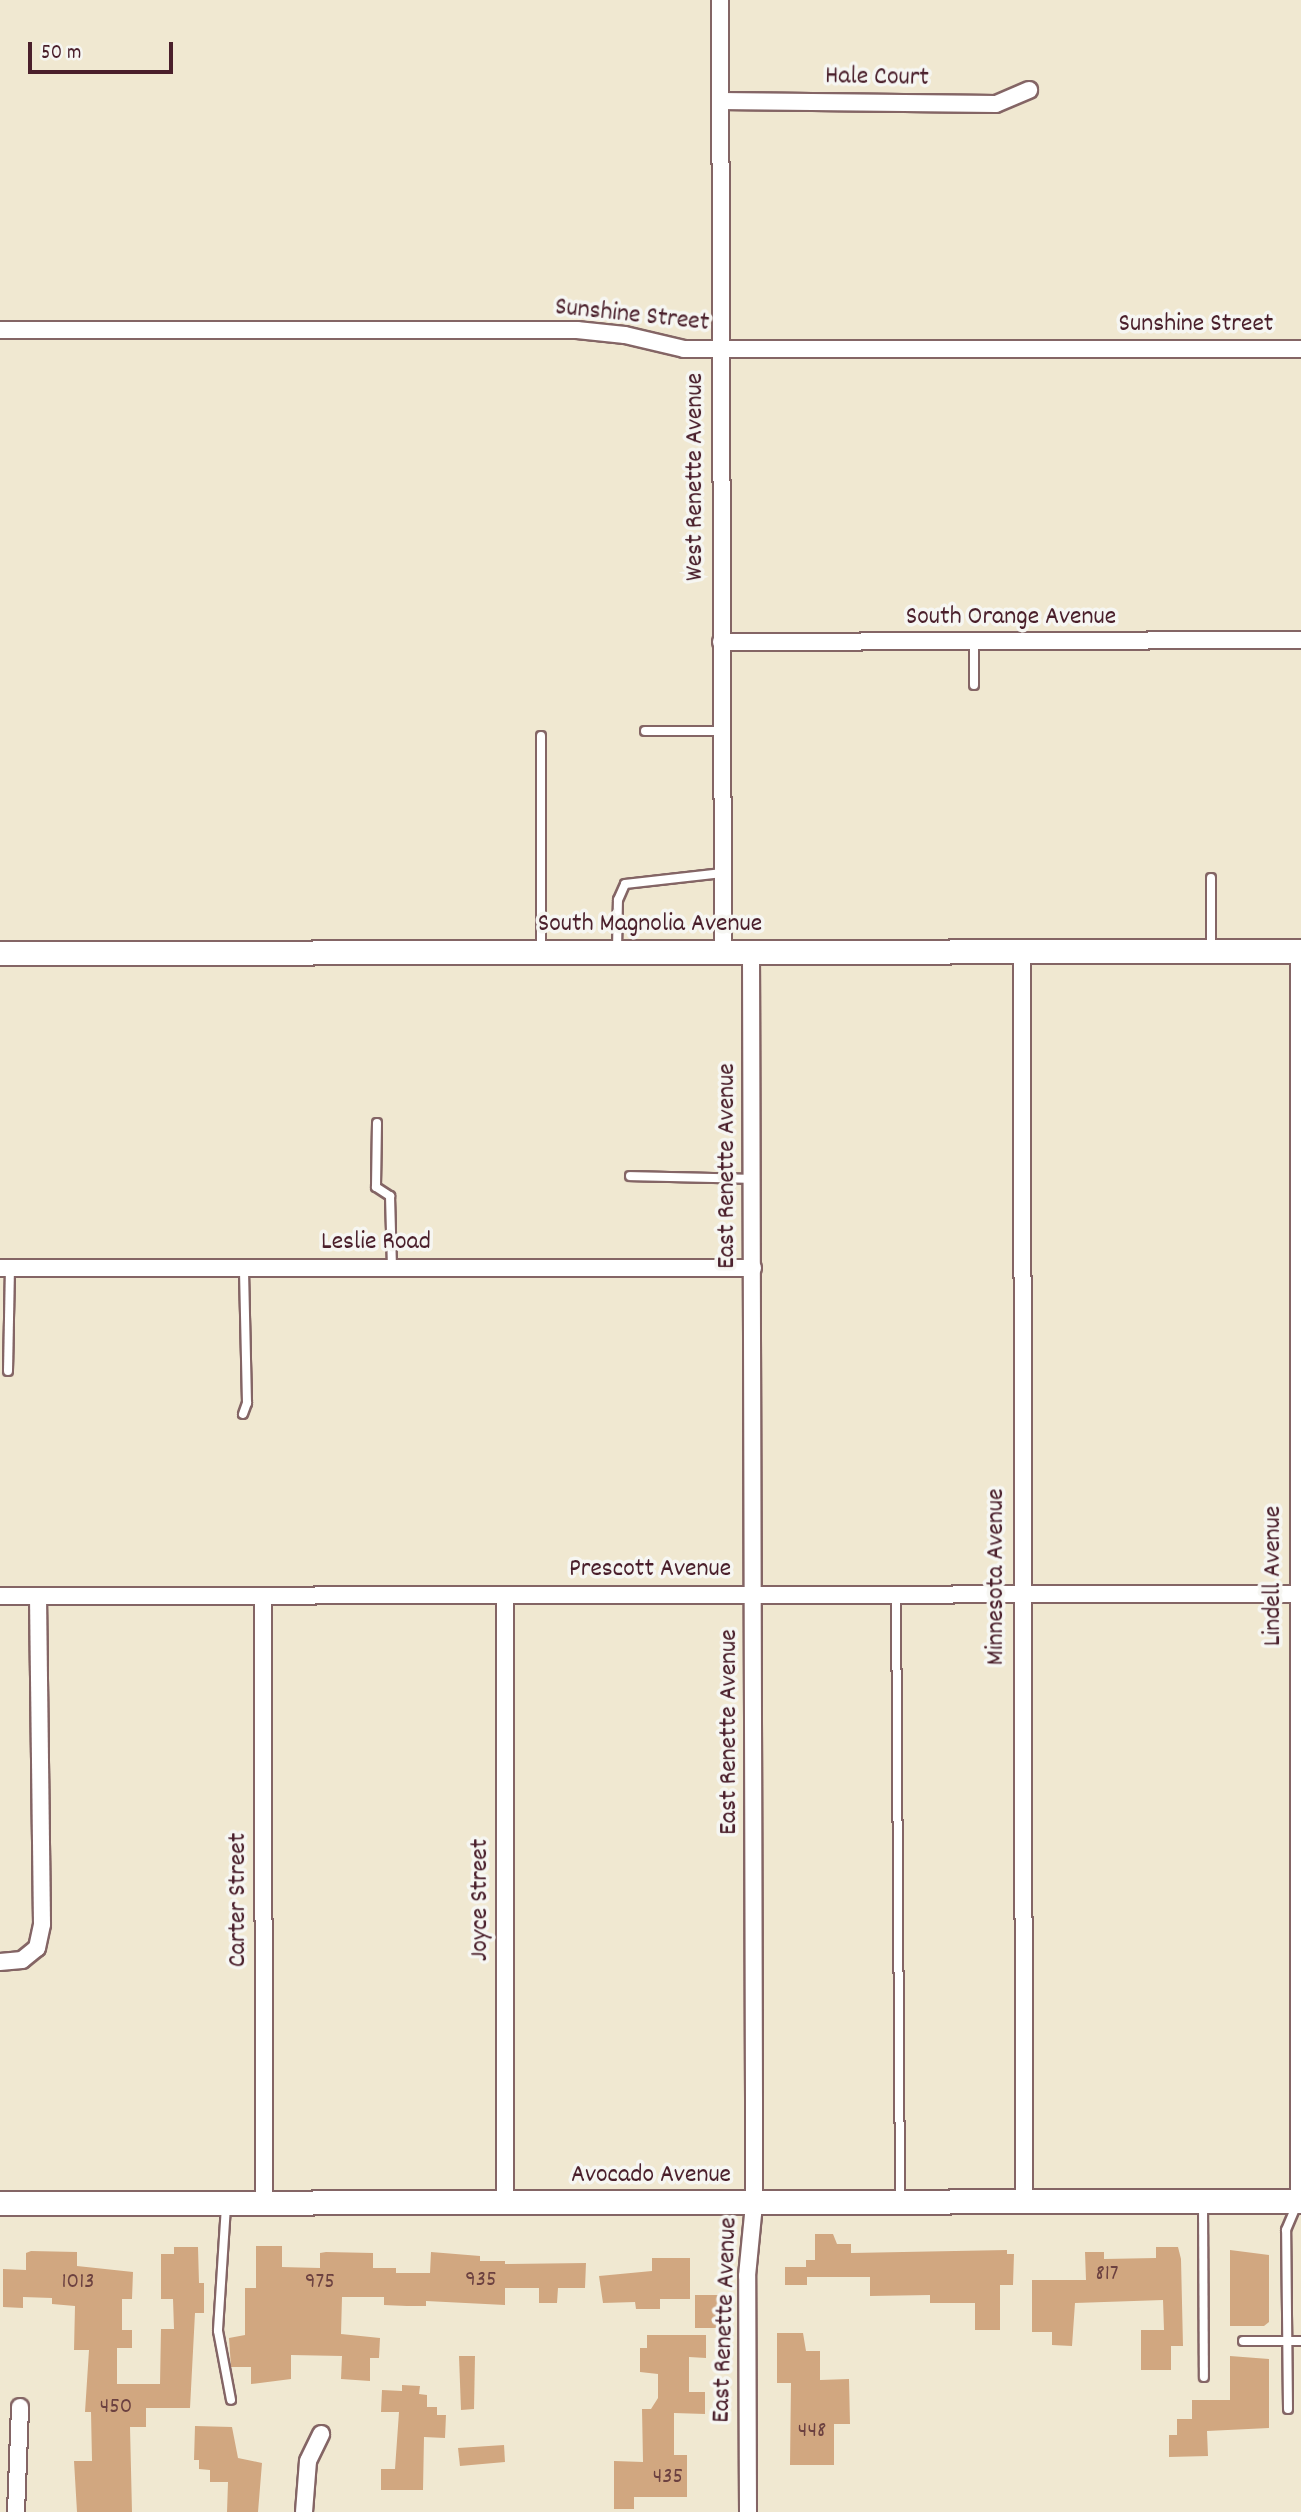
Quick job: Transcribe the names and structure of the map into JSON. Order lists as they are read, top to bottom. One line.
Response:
{"streets":{"main road":["South Magnolia Avenue","Avocado Avenue"],"street":["Hale Court","Sunshine Street","West Renette Avenue","South Orange Avenue","East Renette Avenue","Leslie Road","Prescott Avenue","Lindell Avenue","Minnesota Avenue","Carter Street","Joyce Street"]},"crossings":[["Hale Court","West Renette Avenue"],["Sunshine Street","West Renette Avenue"],["West Renette Avenue","South Orange Avenue"],["West Renette Avenue","South Magnolia Avenue"],["South Magnolia Avenue","East Renette Avenue"],["South Magnolia Avenue","Lindell Avenue"],["South Magnolia Avenue","Minnesota Avenue"],["East Renette Avenue","Leslie Road"],["East Renette Avenue","Prescott Avenue"],["East Renette Avenue","Avocado Avenue"],["Prescott Avenue","Lindell Avenue"],["Prescott Avenue","Minnesota Avenue"],["Prescott Avenue","Carter Street"],["Prescott Avenue","Joyce Street"],["Lindell Avenue","Avocado Avenue"],["Minnesota Avenue","Avocado Avenue"],["Carter Street","Avocado Avenue"],["Joyce Street","Avocado Avenue"]],"house_numbers":["817","935","1013","975","450","448","435"],"scale_bar":"50 m"}
